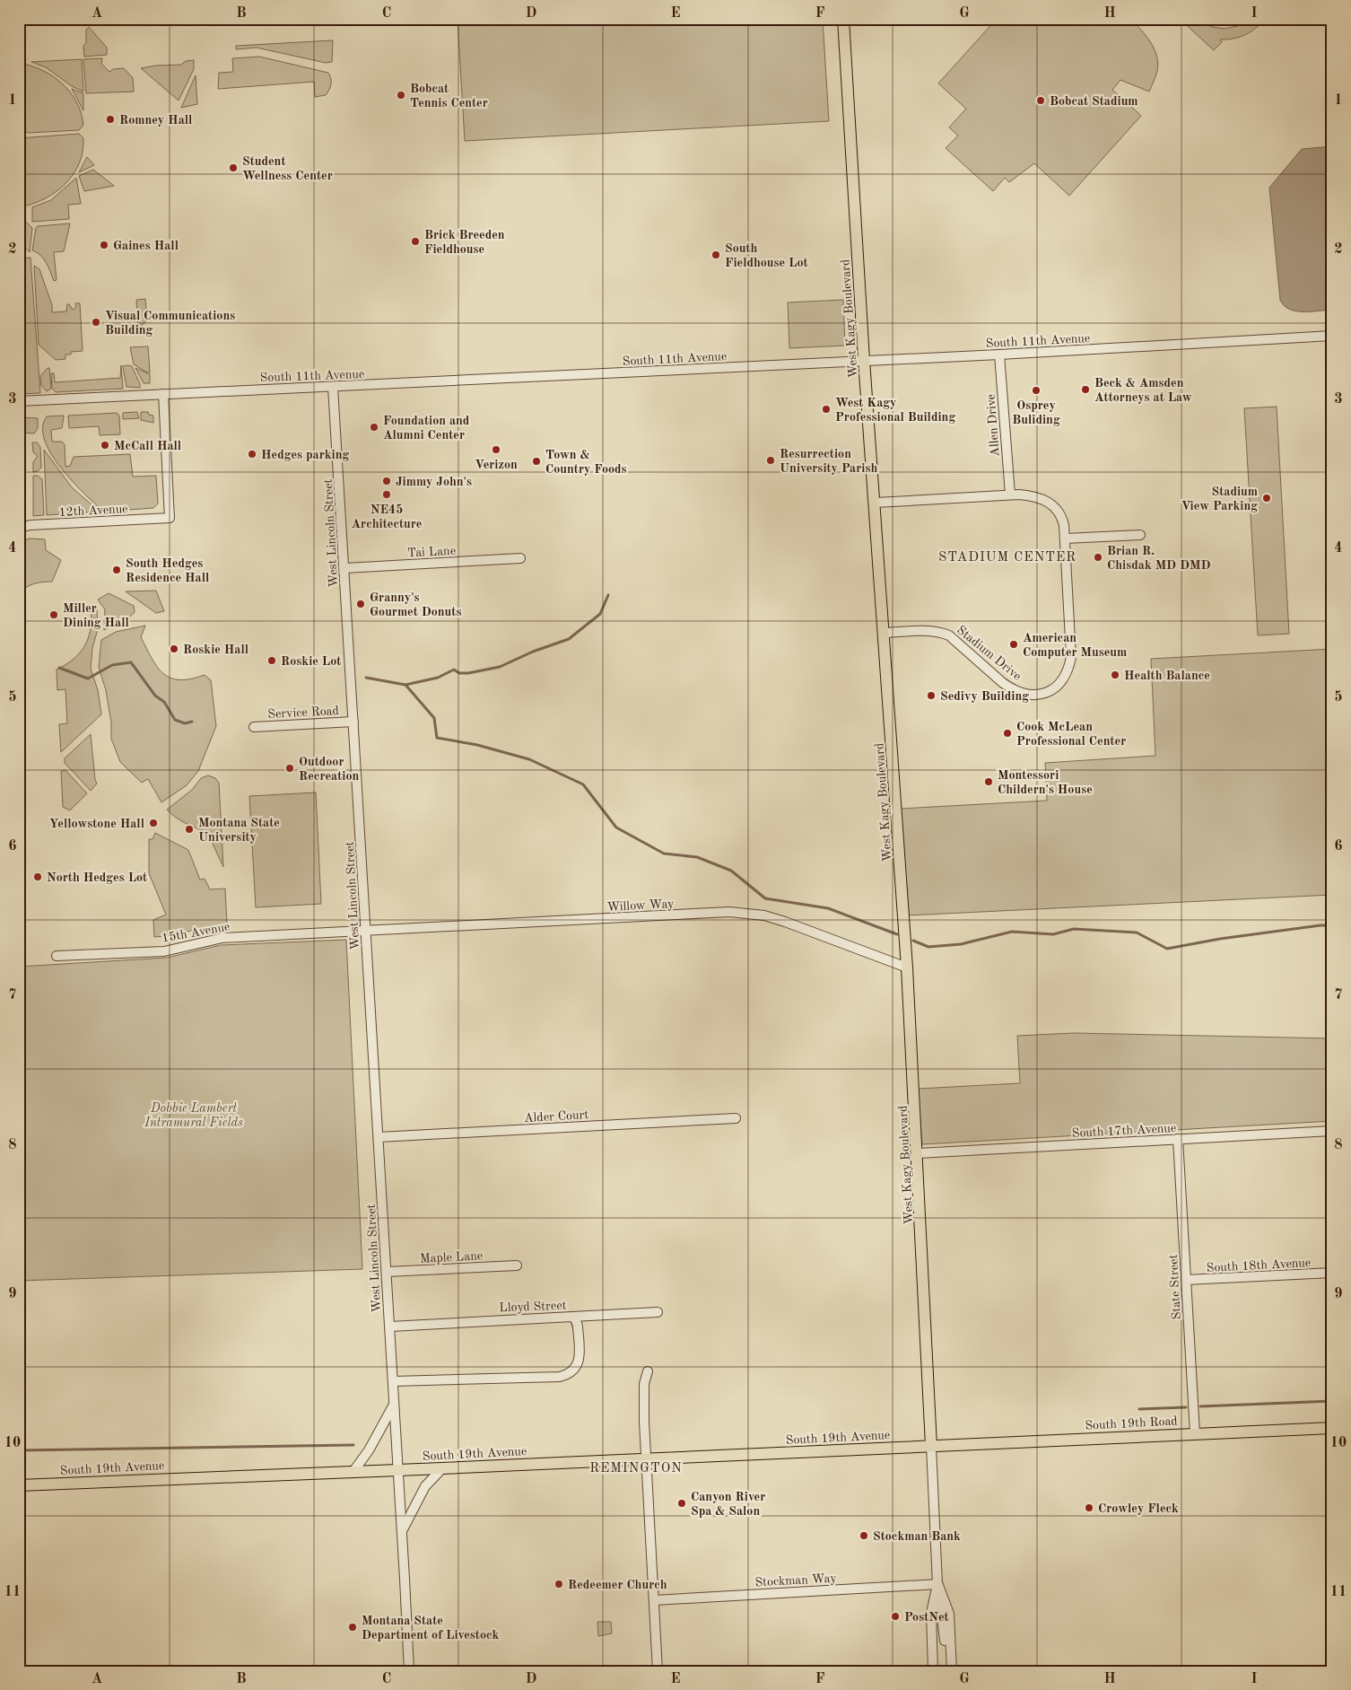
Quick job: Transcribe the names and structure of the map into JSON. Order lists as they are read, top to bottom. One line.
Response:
{"streets":{"main road":["West Kagy Boulevard","South 19th Road","South 19th Avenue"],"street":["South 11th Avenue","Allen Drive","12th Avenue","West Lincoln Street","Tai Lane","Stadium Drive","Service Road","Willow Way","15th Avenue","Alder Court","South 17th Avenue","Maple Lane","South 18th Avenue","State Street","Lloyd Street","Stockman Way"]},"crossings":[["West Kagy Boulevard","South 11th Avenue"],["West Kagy Boulevard","Stadium Drive"],["West Kagy Boulevard","Willow Way"],["West Kagy Boulevard","South 17th Avenue"],["West Kagy Boulevard","South 19th Road"],["West Kagy Boulevard","South 19th Avenue"],["West Kagy Boulevard","Stockman Way"],["South 11th Avenue","Allen Drive"],["South 11th Avenue","12th Avenue"],["South 11th Avenue","West Lincoln Street"],["Allen Drive","Stadium Drive"],["West Lincoln Street","Tai Lane"],["West Lincoln Street","Service Road"],["West Lincoln Street","Willow Way"],["West Lincoln Street","15th Avenue"],["West Lincoln Street","Alder Court"],["West Lincoln Street","Maple Lane"],["West Lincoln Street","Lloyd Street"],["West Lincoln Street","South 19th Avenue"],["Willow Way","15th Avenue"],["South 17th Avenue","State Street"],["South 18th Avenue","State Street"],["State Street","South 19th Road"],["South 19th Road","South 19th Avenue"]],"districts":["STADIUM CENTER","REMINGTON"],"parks":["Dobbie Lambert Intramural Fields"],"places":["Bobcat Tennis Center","Bobcat Stadium","Romney Hall","Student Wellness Center","Brick Breeden Fieldhouse","Gaines Hall","South Fieldhouse Lot","Visual Communications Building","Beck & Amsden Attorneys at Law","Osprey Buliding","West Kagy Professional Building","Foundation and Alumni Center","McCall Hall","Verizon","Hedges parking","Resurrection University Parish","Town & Country Foods","Jimmy John's","NE45 Architecture","Stadium View Parking","Brian R. Chisdak MD DMD","South Hedges Residence Hall","Granny's Gourmet Donuts","Miller Dining Hall","American Computer Museum","Roskie Hall","Roskie Lot","Health Balance","Sedivy Building","Cook McLean Professional Center","Outdoor Recreation","Montessori Childern's House","Yellowstone Hall","Montana State University","North Hedges Lot","Canyon River Spa & Salon","Crowley Fleck","Stockman Bank","Redeemer Church","PostNet","Montana State Department of Livestock"],"grid":{"columns":["A","B","C","D","E","F","G","H","I"],"rows":["1","2","3","4","5","6","7","8","9","10","11"]}}
